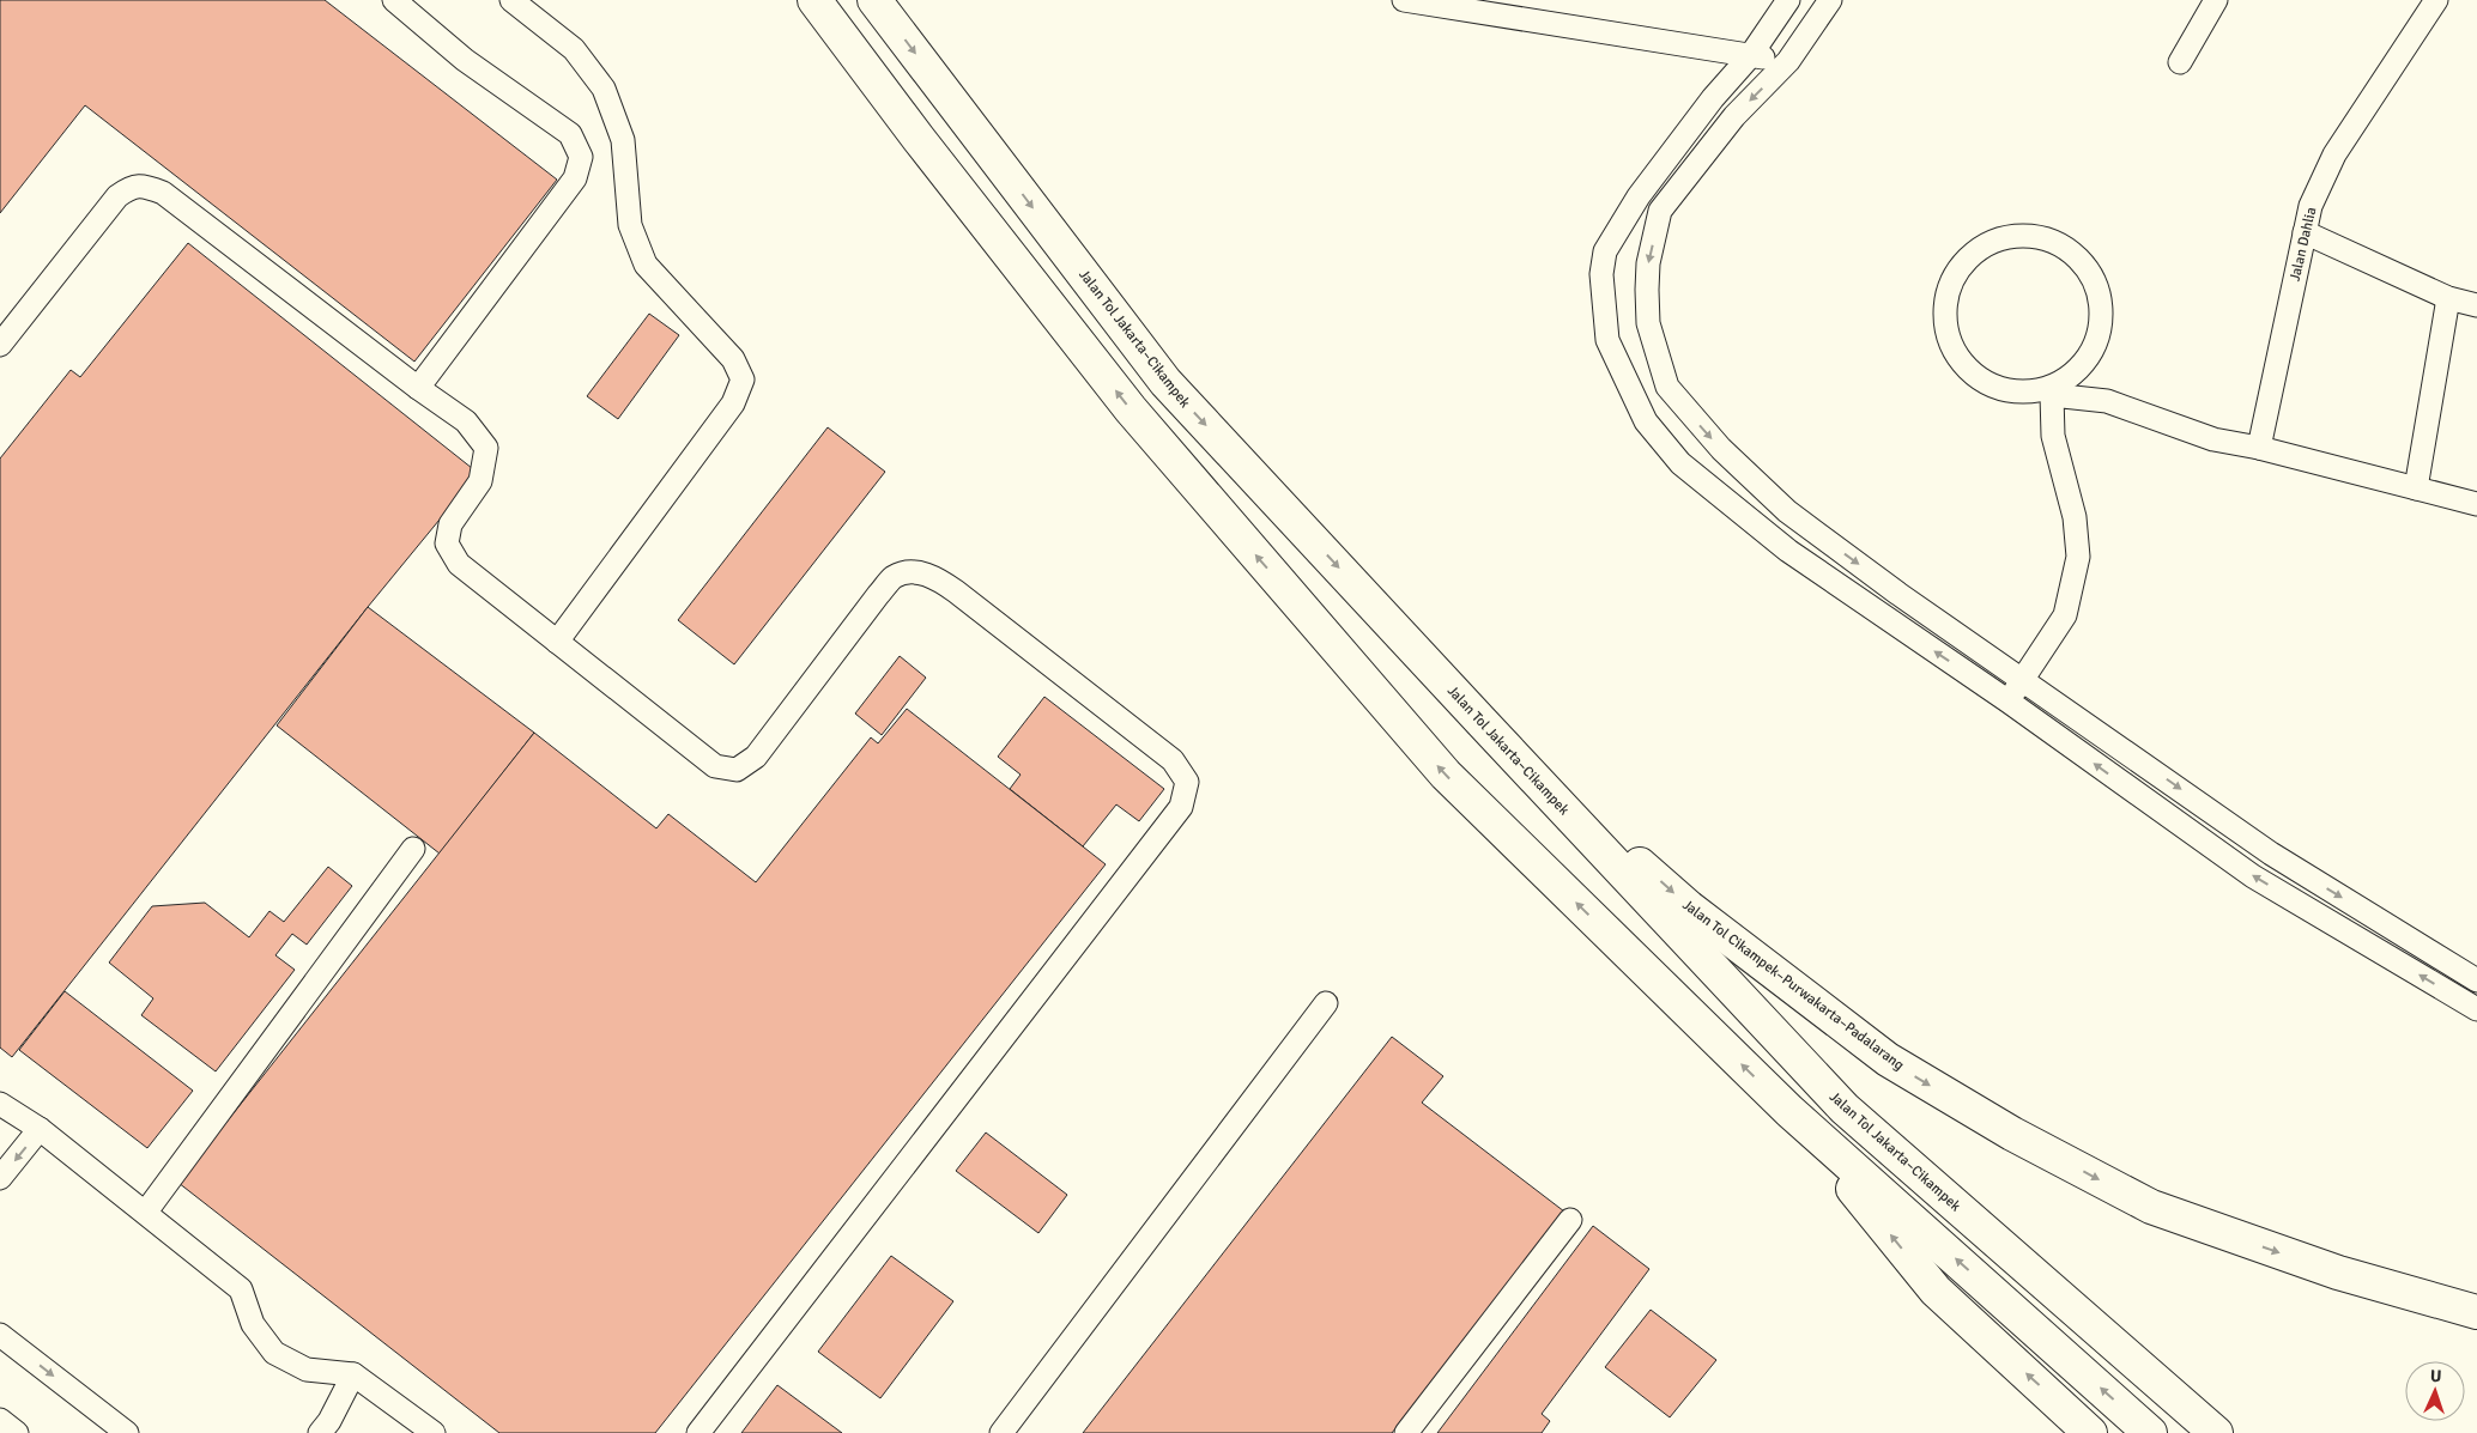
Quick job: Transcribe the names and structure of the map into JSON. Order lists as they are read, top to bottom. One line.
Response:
{"streets":{"highway":["Jalan Tol Jakarta–Cikampek","Jalan Tol Cikampek–Purwakarta–Padalarang"],"street":["Jalan Dahlia"]},"crossings":[["Jalan Tol Jakarta–Cikampek","Jalan Tol Cikampek–Purwakarta–Padalarang"]],"north":"top"}
